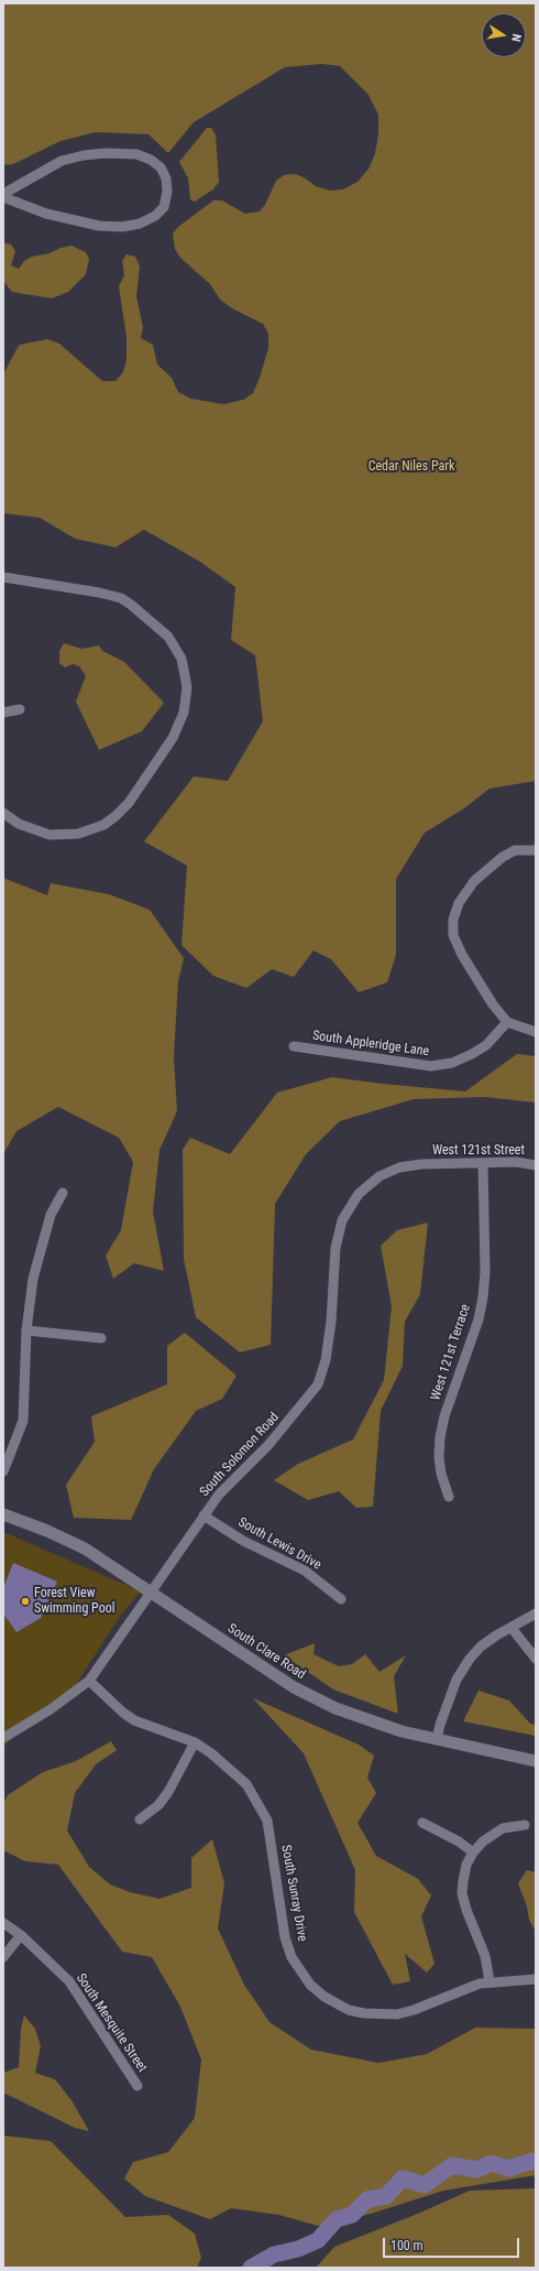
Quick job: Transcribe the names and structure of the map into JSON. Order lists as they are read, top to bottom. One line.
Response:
{"streets":{"street":["South Appleridge Lane","West 121st Street","West 121st Terrace","South Solomon Road","South Lewis Drive","South Clare Road","South Sunray Drive","South Mesquite Street"]},"crossings":[["West 121st Street","West 121st Terrace"],["West 121st Street","South Solomon Road"],["South Solomon Road","South Lewis Drive"],["South Solomon Road","South Clare Road"],["South Solomon Road","South Sunray Drive"]],"parks":["Cedar Niles Park"],"places":["Forest View Swimming Pool"],"scale_bar":"100 m","north":"right"}
